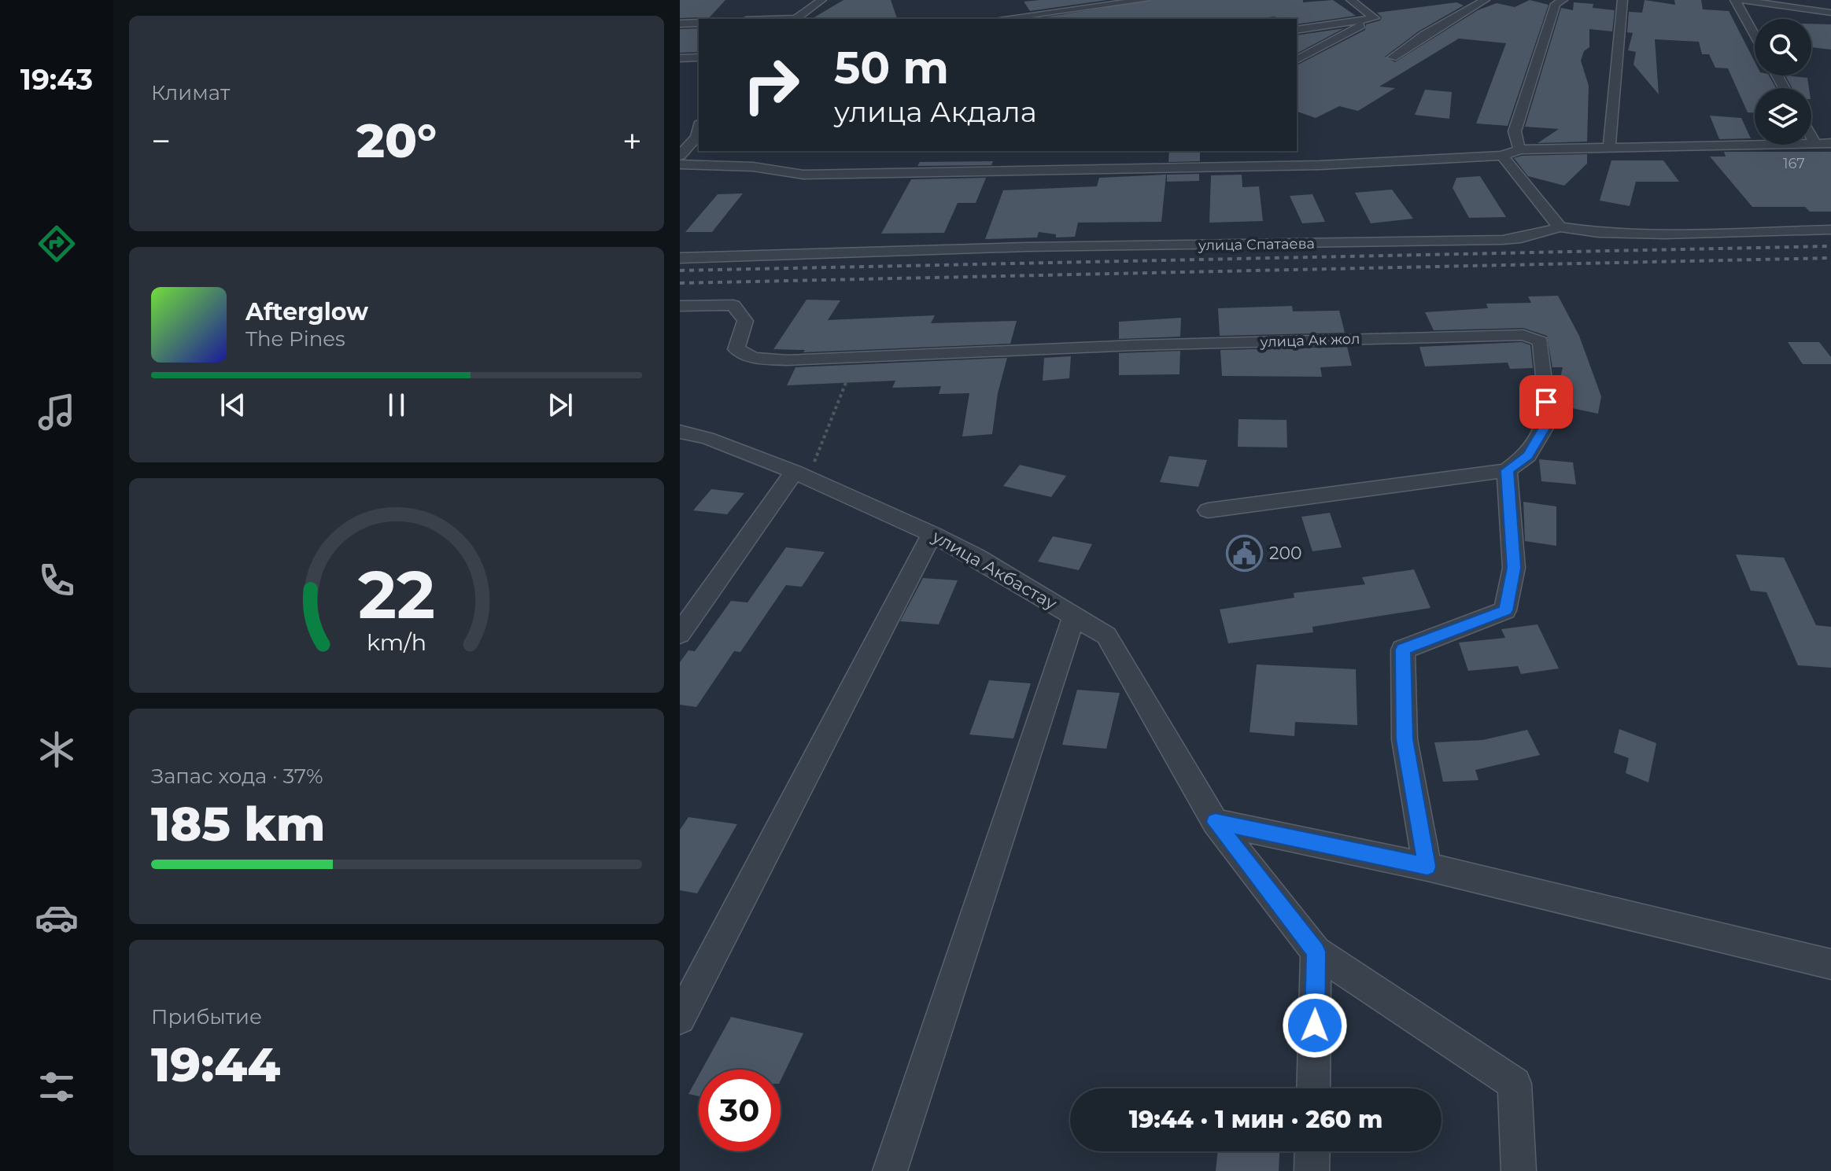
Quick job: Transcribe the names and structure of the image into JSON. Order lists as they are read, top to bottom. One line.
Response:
{"streets":{"street":["улица Спатаева","улица Ак жол","улица Акбастау"]},"places":{"public building":["200"]},"house_numbers":["167"],"page":{"tabs":"19:43","tile":["Климат",["Запас хода · 37%","185 km"],["Прибытие","19:44"]],"turn":["50 m","улица Акдала"],"heat":["−","20°","+"],"song":["Afterglow","The Pines"],"limit":"30","trip":"19:44 · 1 мин · 260 m","gauge":["22","km/h"]}}
